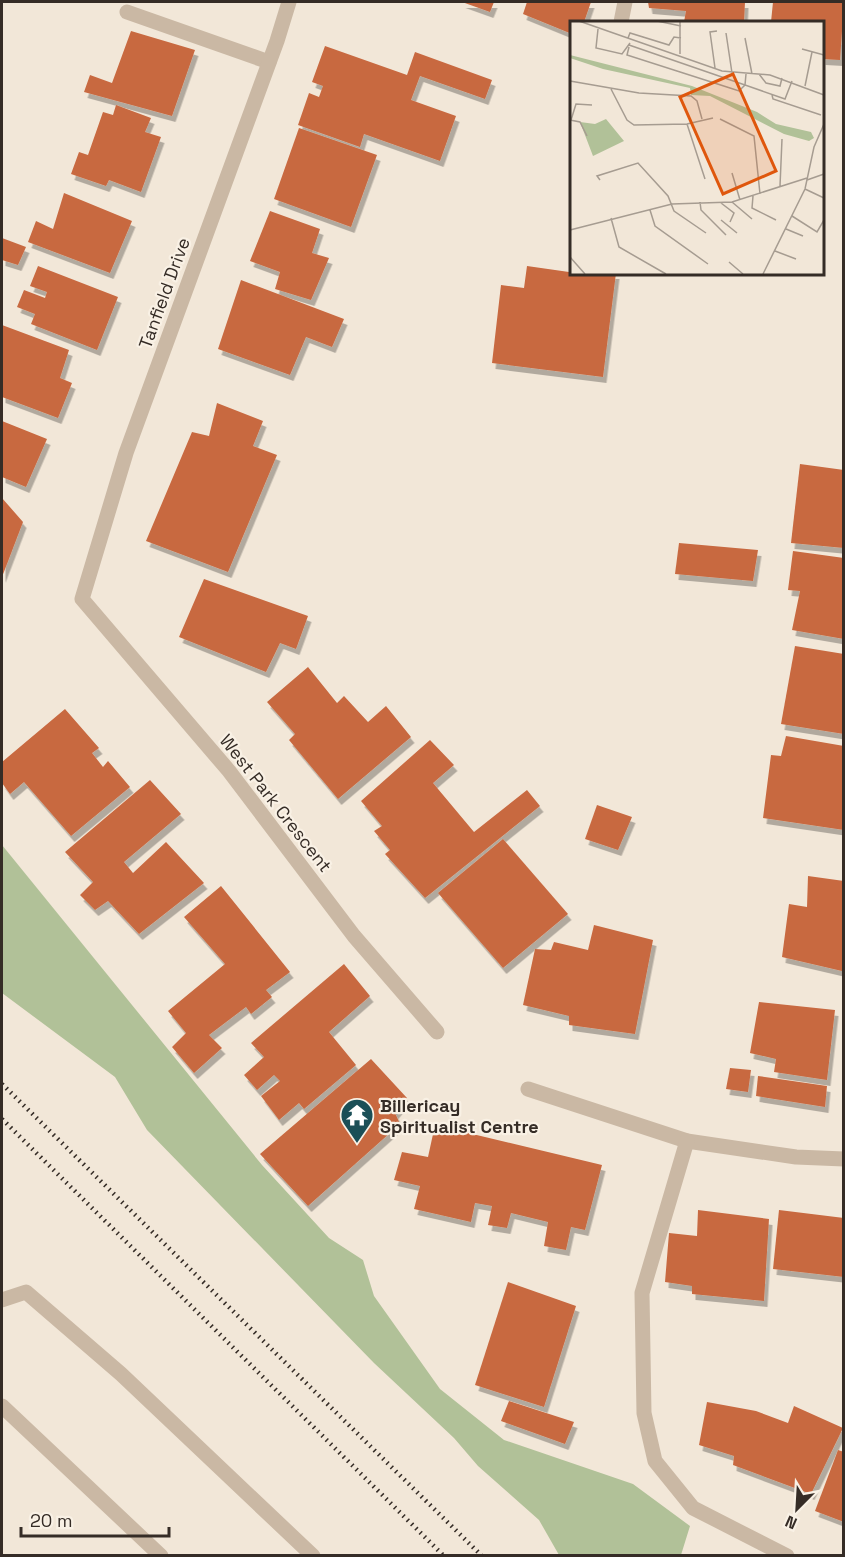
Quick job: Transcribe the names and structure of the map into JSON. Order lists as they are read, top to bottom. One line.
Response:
{"streets":{"street":["Tanfield Drive","West Park Crescent"]},"crossings":[["Tanfield Drive","West Park Crescent"]],"places":{"temple":["Billericay Spiritualist Centre"]},"scale_bar":"20 m","north":"bottom left"}
